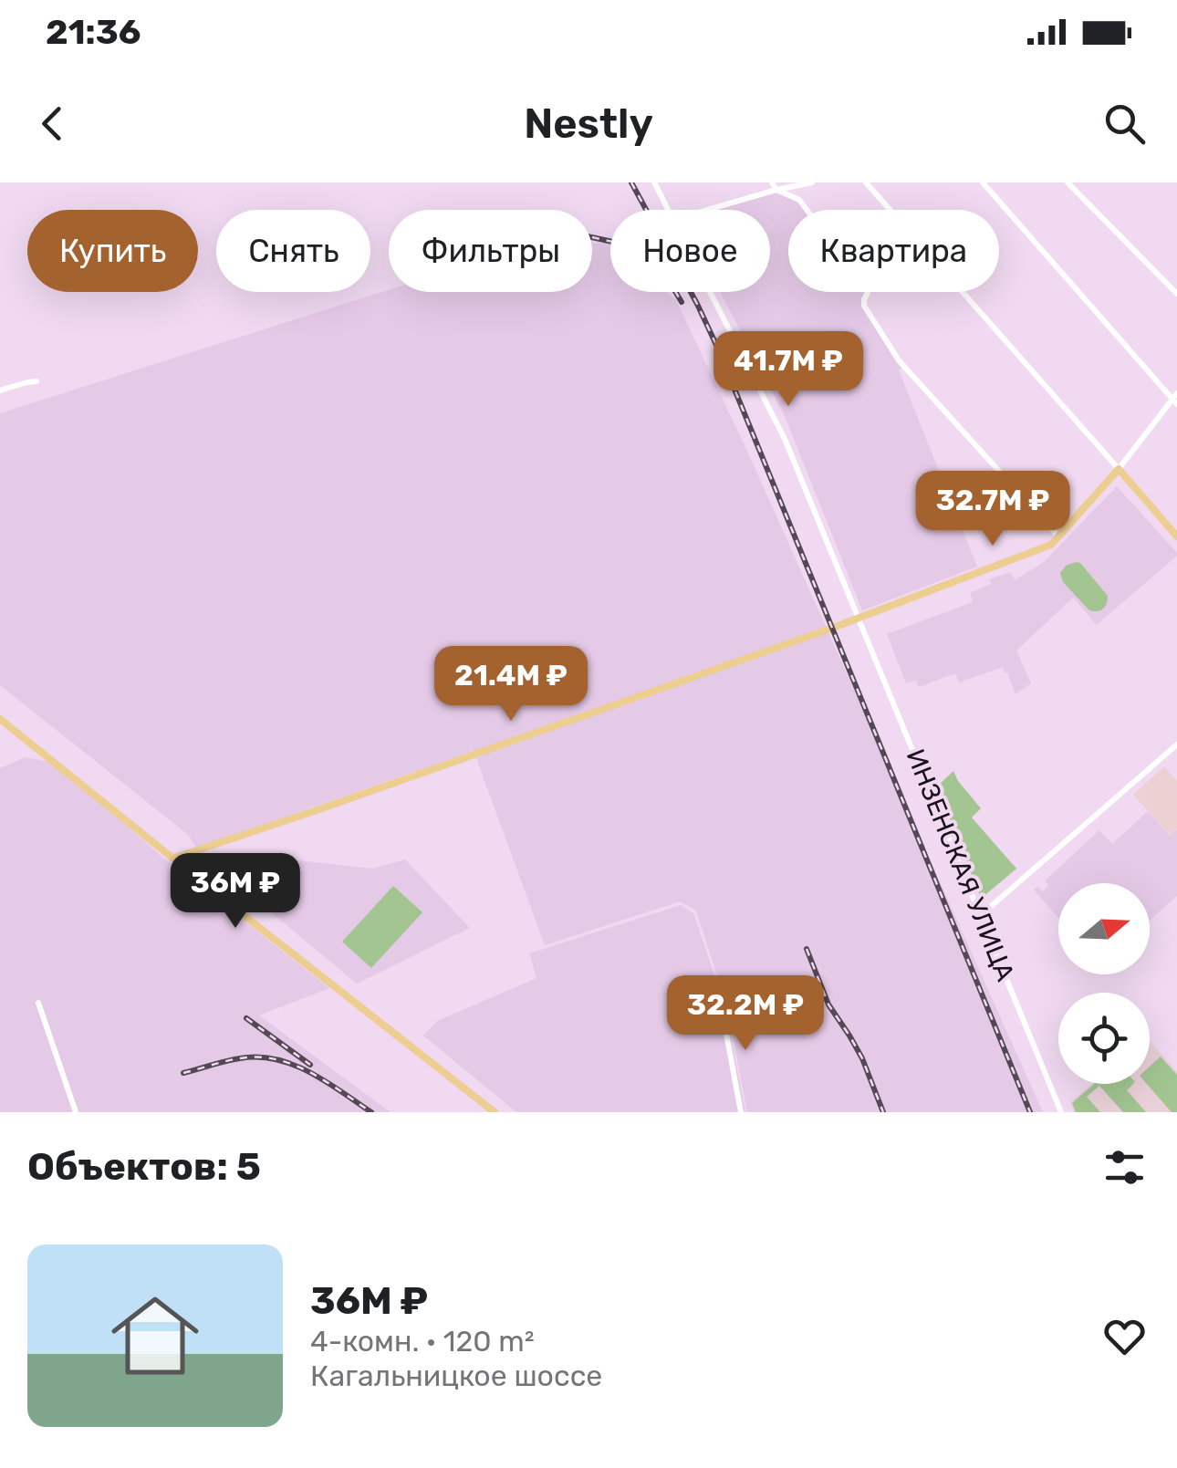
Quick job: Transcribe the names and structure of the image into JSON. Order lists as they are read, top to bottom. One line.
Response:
{"streets":{"street":["ИНЗЕНСКАЯ УЛИЦА"]},"north":"right","page":{"status":"21:36","header":"Nestly","chip":["Купить","Снять","Фильтры","Новое","Квартира"],"price":["41.7M ₽","32.7M ₽","21.4M ₽","36M ₽","32.2M ₽"],"heading":"Объектов: 5","list":[{"name":"36M ₽","note":"4-комн. · 120 m² · Кагальницкое шоссе"}]}}
